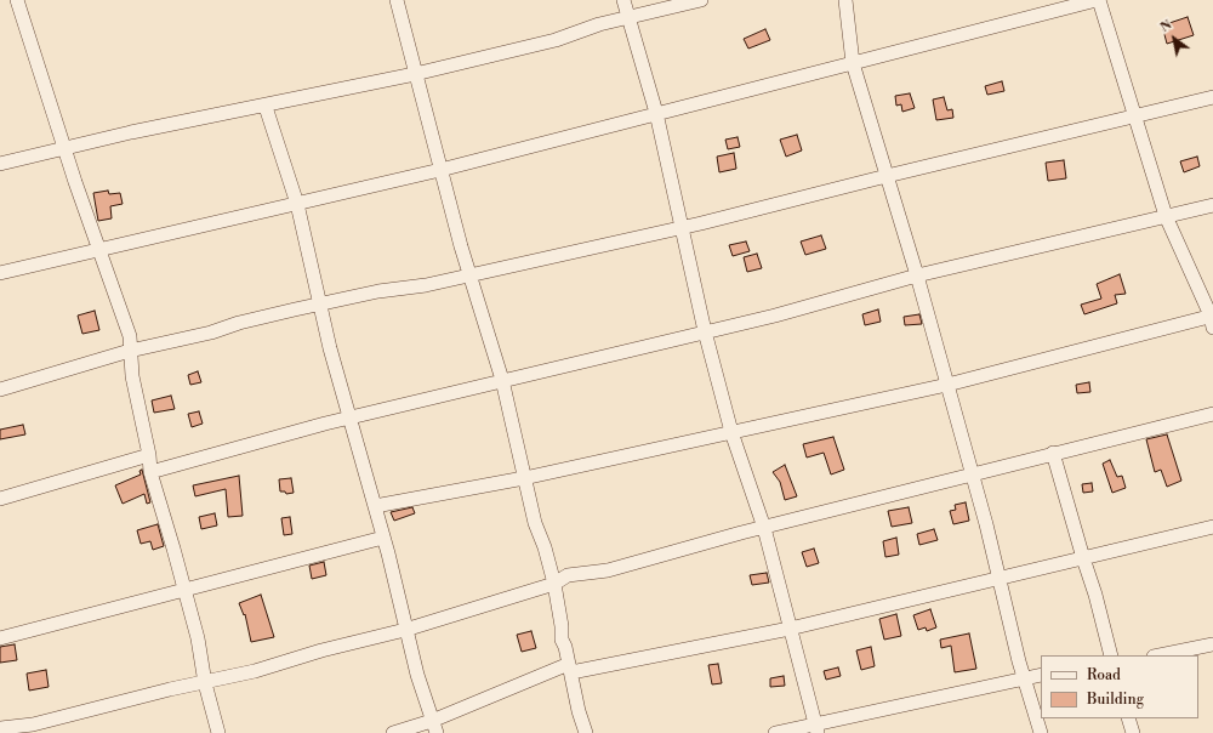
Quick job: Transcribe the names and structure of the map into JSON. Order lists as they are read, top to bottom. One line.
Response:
{"legend":["Road","Building"],"north":"top left"}
